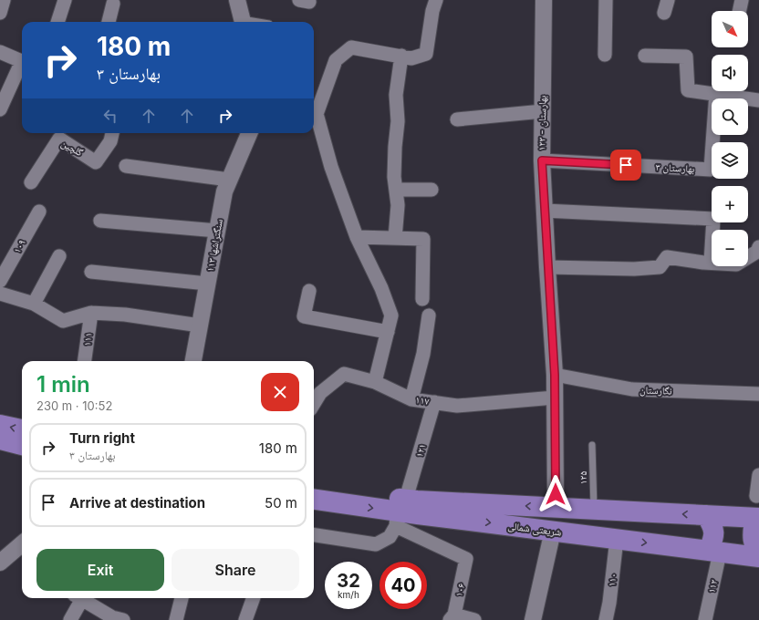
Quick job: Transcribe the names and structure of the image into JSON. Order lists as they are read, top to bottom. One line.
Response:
{"streets":{"main road":["شریعتی شمالی"],"street":["بهارستان - ۱۲۳","گلچین","بهارستان ۳","سنگتراشها ۱۱۳","۱۰۹","۱۱۱","نگارستان","۱۱۷","۱۲۱","۱۱۰","۱۱۲","۱۰۶"],"lane":["۱۲۵"]},"crossings":[["بهارستان - ۱۲۳","بهارستان ۳"],["بهارستان - ۱۲۳","نگارستان"],["بهارستان - ۱۲۳","۱۱۷"],["بهارستان - ۱۲۳","شریعتی شمالی"],["۱۱۷","۱۲۱"],["۱۲۱","شریعتی شمالی"],["۱۲۱","۱۰۶"],["۱۲۵","شریعتی شمالی"],["شریعتی شمالی","۱۱۰"],["شریعتی شمالی","۱۱۲"],["شریعتی شمالی","۱۰۶"]],"north":"bottom right","page":{"map_buttons":["+","−"],"turn":["180 m","بهارستان ۳"],"heading":["1 min","230 m · 10:52"],"list":[{"name":"Turn right","note":"بهارستان ۳","value":"180 m"},{"name":"Arrive at destination","value":"50 m"}],"buttons":["Exit","Share"],"speed":"32 km/h","limit":"40"}}
